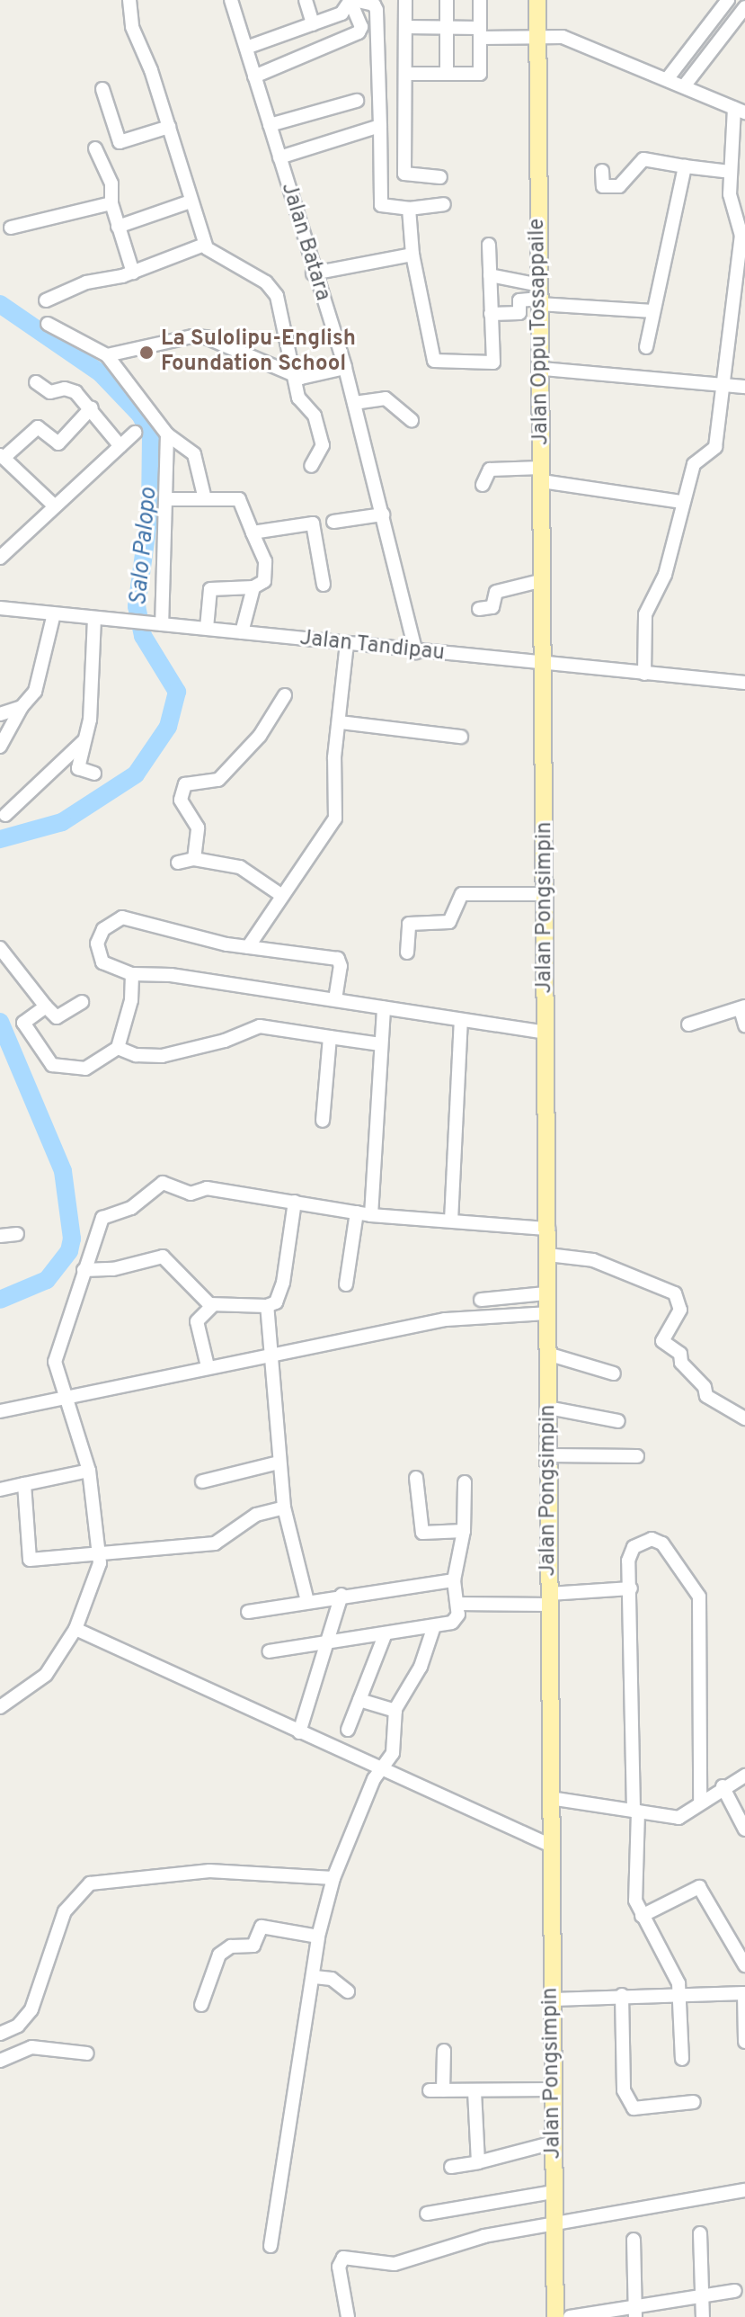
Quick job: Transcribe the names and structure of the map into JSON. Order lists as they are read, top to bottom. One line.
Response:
{"streets":{"main road":["Jalan Oppu Tossappaile","Jalan Pongsimpin"],"street":["Jalan Batara","Jalan Tandipau"]},"crossings":[["Jalan Batara","Jalan Tandipau"],["Jalan Oppu Tossappaile","Jalan Tandipau"],["Jalan Oppu Tossappaile","Jalan Pongsimpin"],["Jalan Tandipau","Jalan Pongsimpin"]],"water":["Salo Palopo"],"places":["La Sulolipu-English Foundation School"]}
